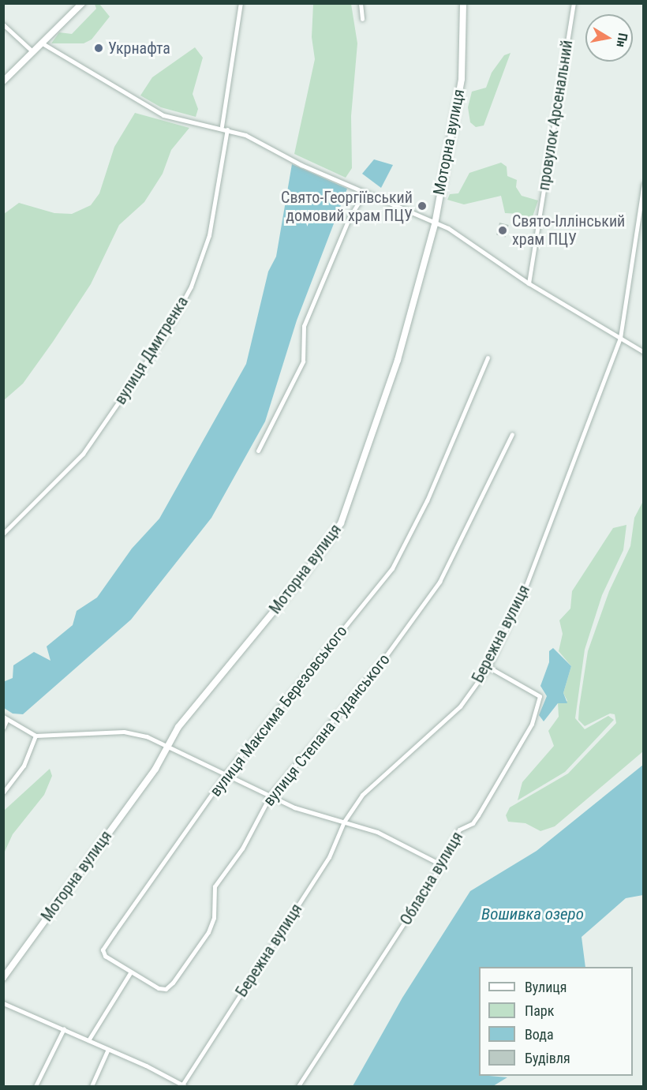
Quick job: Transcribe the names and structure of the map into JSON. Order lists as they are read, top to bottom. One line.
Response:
{"streets":{"street":["провулок Арсенальний","Моторна вулиця","вулиця Дмитренка","Бережна вулиця","вулиця Максима Березовського","вулиця Степана Руданського","Обласна вулиця"]},"crossings":[["Бережна вулиця","Обласна вулиця"],["вулиця Максима Березовського","вулиця Степана Руданського"]],"water":["Вошивка озеро"],"places":["Укрнафта","Свято-Георгіївський домовий храм ПЦУ","Свято-Іллінський храм ПЦУ"],"legend":["Вулиця","Парк","Вода","Будівля"],"north":"right"}
